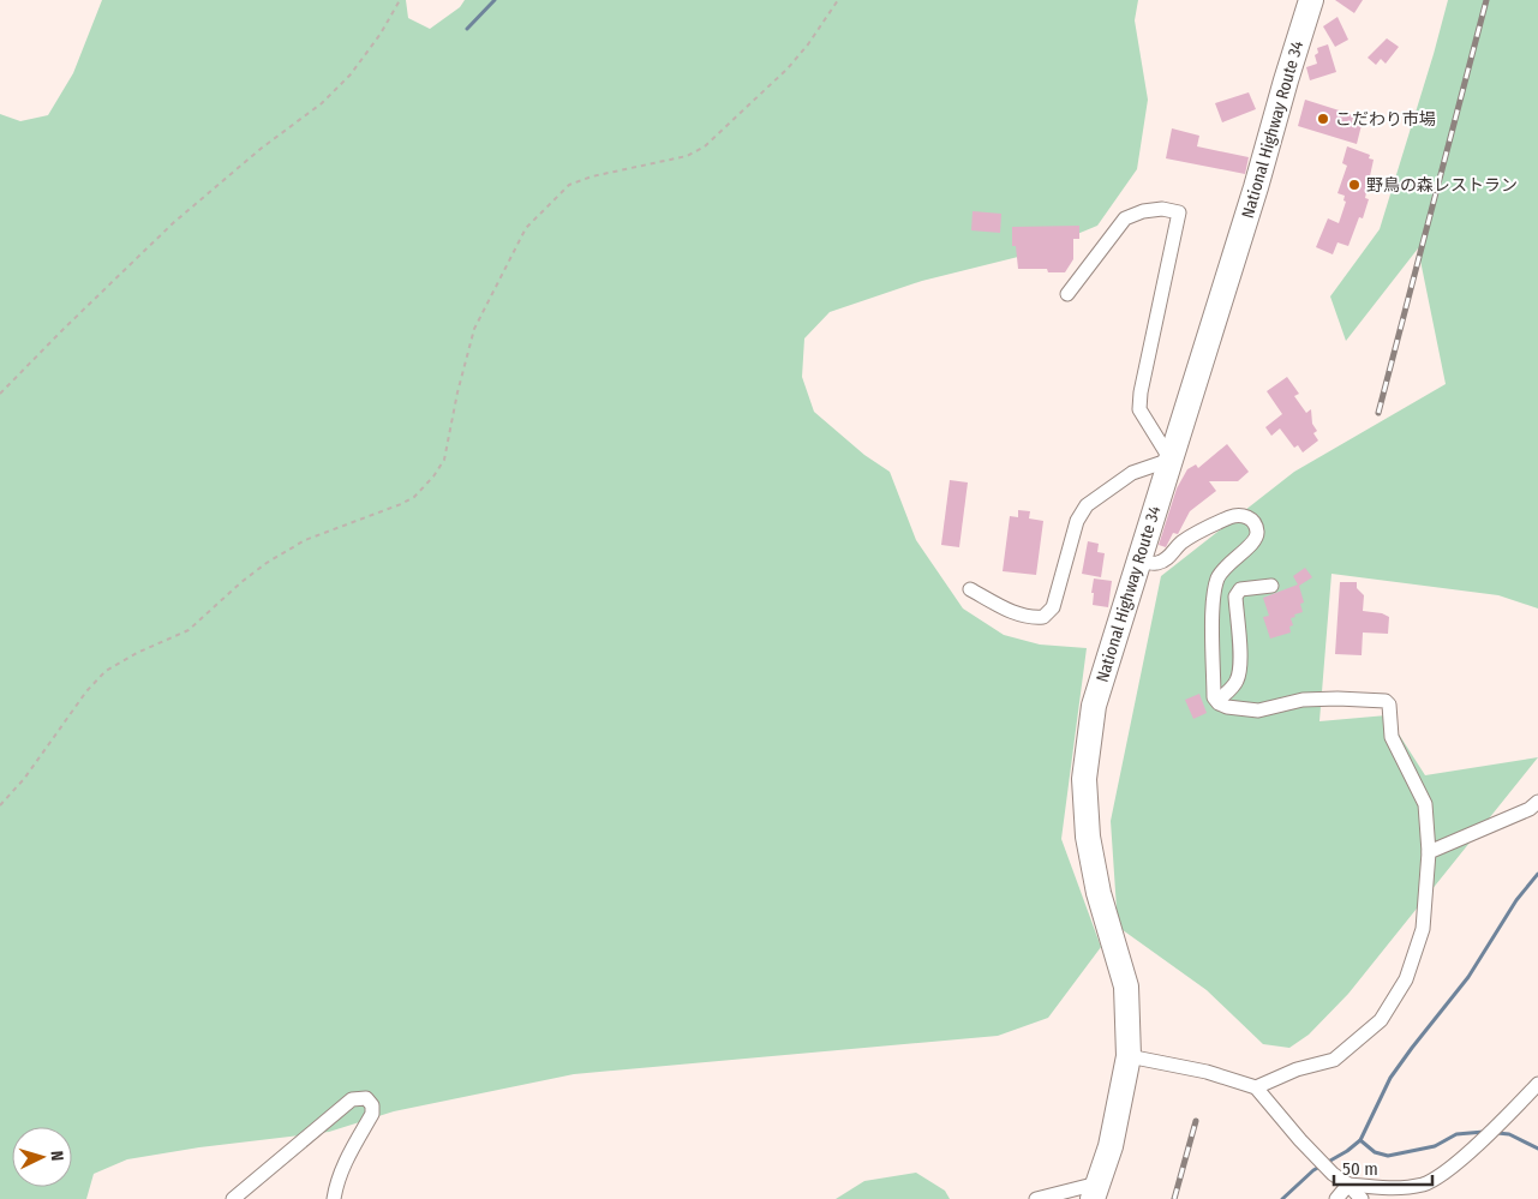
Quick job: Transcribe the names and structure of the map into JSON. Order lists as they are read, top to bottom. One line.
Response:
{"streets":{"highway":["National Highway Route 34"]},"places":["こだわり市場","野鳥の森レストラン"],"scale_bar":"50 m","north":"right"}
